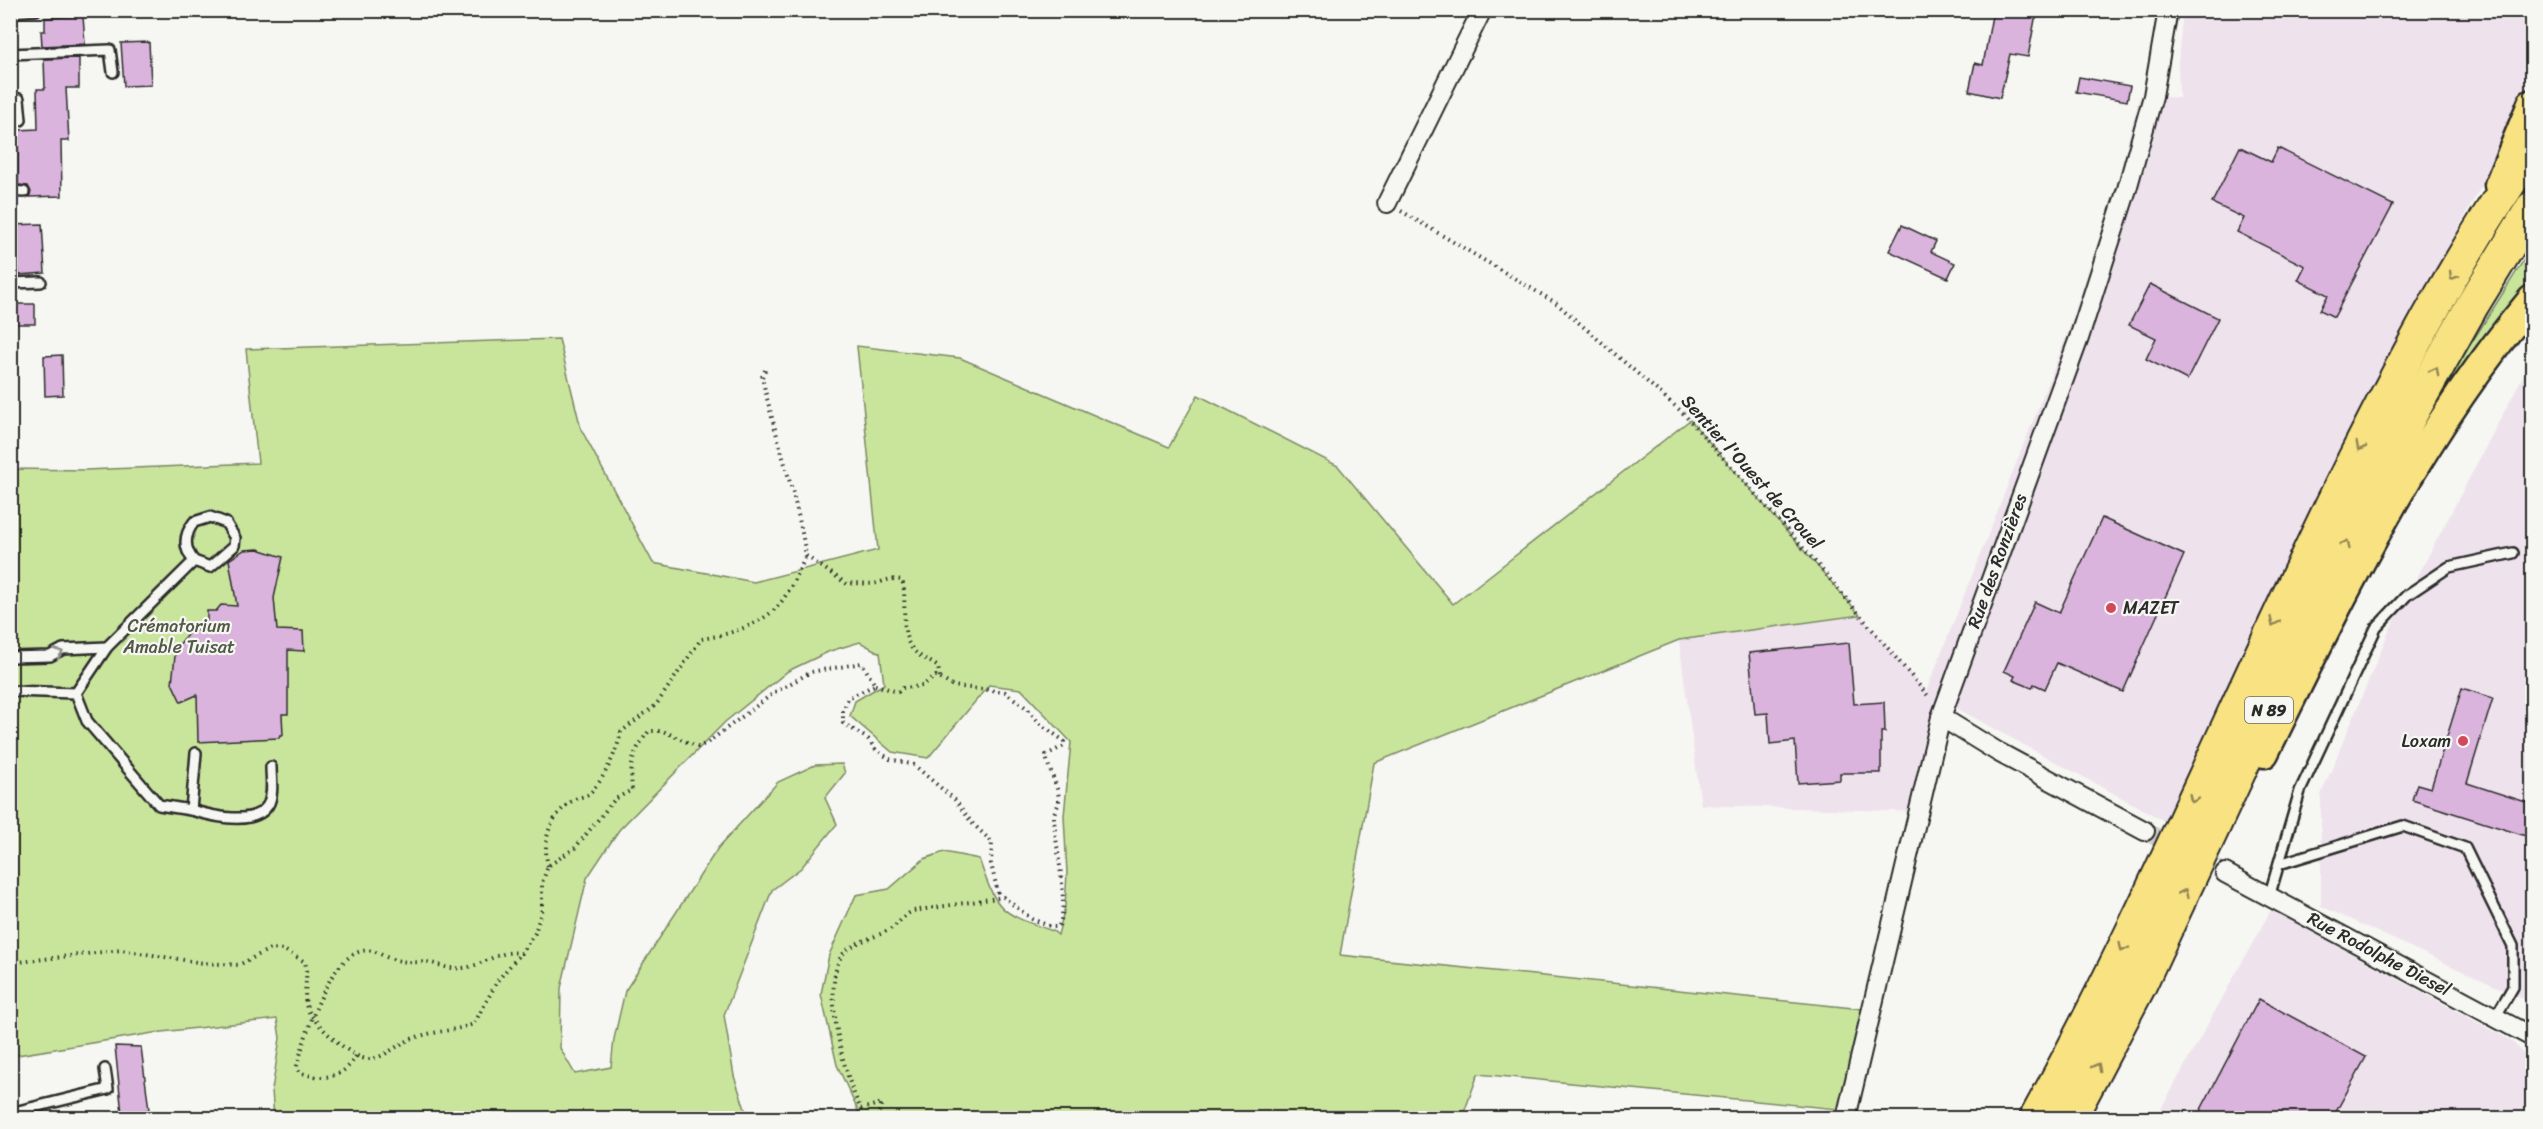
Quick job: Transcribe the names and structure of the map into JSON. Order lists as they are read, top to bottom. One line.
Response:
{"streets":{"highway":["N 89"],"street":["Rue des Ronzières","Rue Rodolphe Diesel"],"path":["Sentier l'Ouest de Crouel"]},"crossings":[["Sentier l'Ouest de Crouel","Rue des Ronzières"]],"parks":["Crématorium Amable Tuisat"],"places":["MAZET","Loxam"]}
